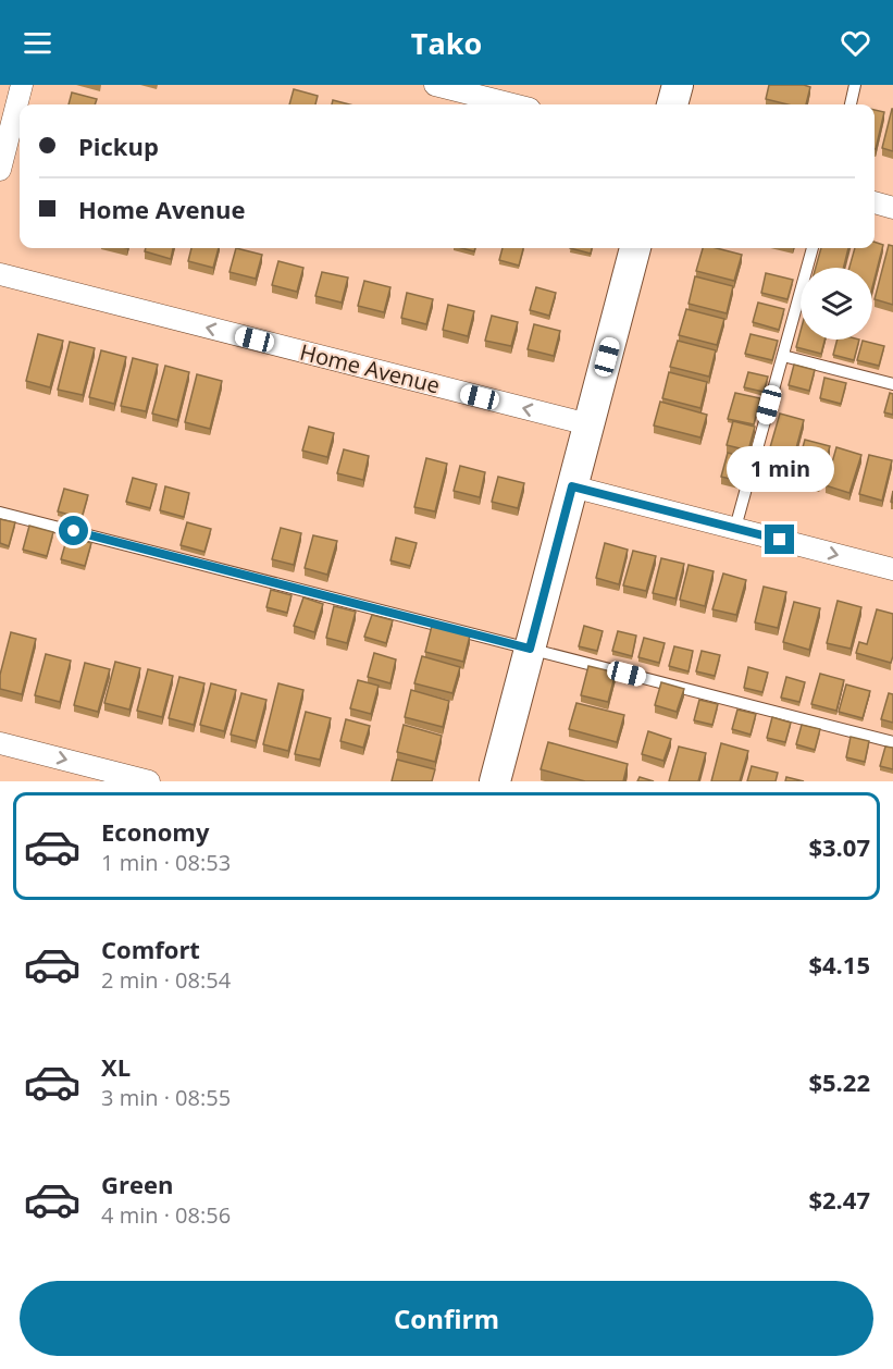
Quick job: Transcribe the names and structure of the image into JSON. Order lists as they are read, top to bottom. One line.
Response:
{"streets":{"street":["Home Avenue"]},"one_way":["Home Avenue"],"page":{"header":"Tako","banner":["Pickup","Home Avenue"],"bubble":"1 min","list":[{"name":"Economy","note":"1 min · 08:53","value":"$3.07"},{"name":"Comfort","note":"2 min · 08:54","value":"$4.15"},{"name":"XL","note":"3 min · 08:55","value":"$5.22"},{"name":"Green","note":"4 min · 08:56","value":"$2.47"}],"buttons":"Confirm"}}
